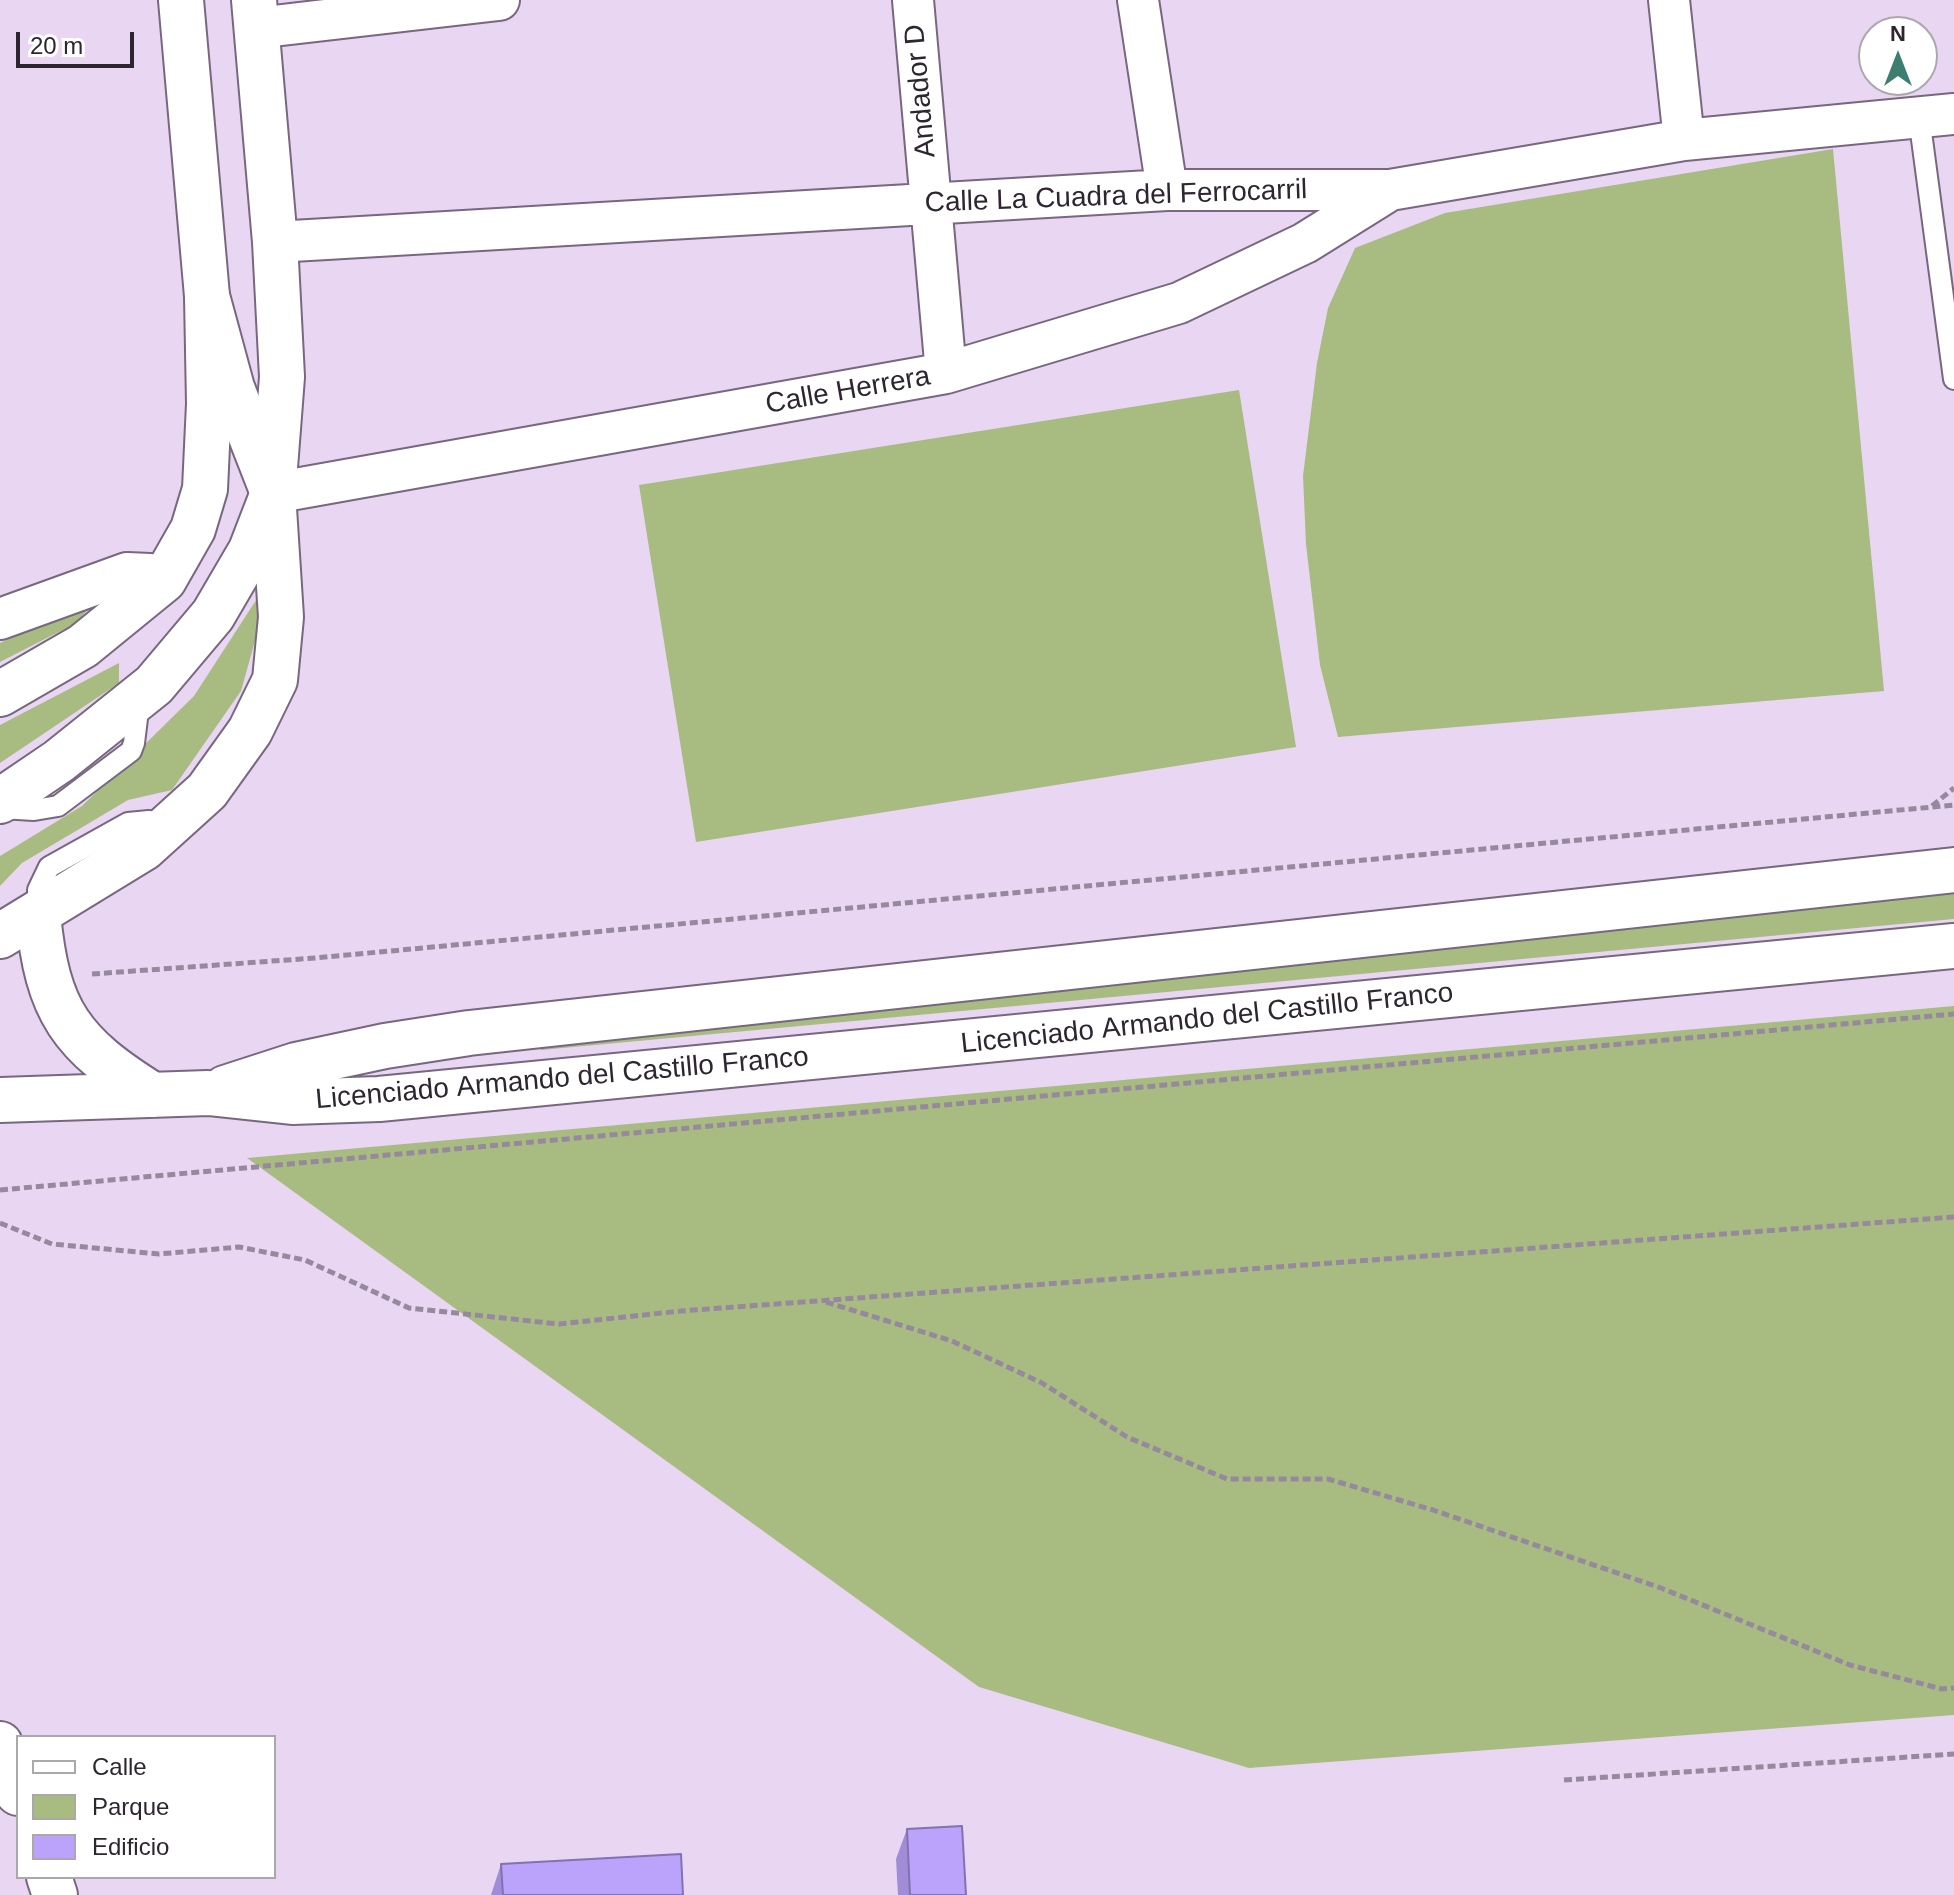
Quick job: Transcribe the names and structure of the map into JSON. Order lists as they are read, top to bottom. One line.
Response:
{"streets":{"main road":["Licenciado Armando del Castillo Franco"],"street":["Andador D","Calle La Cuadra del Ferrocarril","Calle Herrera"]},"crossings":[["Andador D","Calle La Cuadra del Ferrocarril"],["Andador D","Calle Herrera"],["Calle La Cuadra del Ferrocarril","Calle Herrera"]],"legend":["Calle","Parque","Edificio"],"scale_bar":"20 m","north":"top"}
